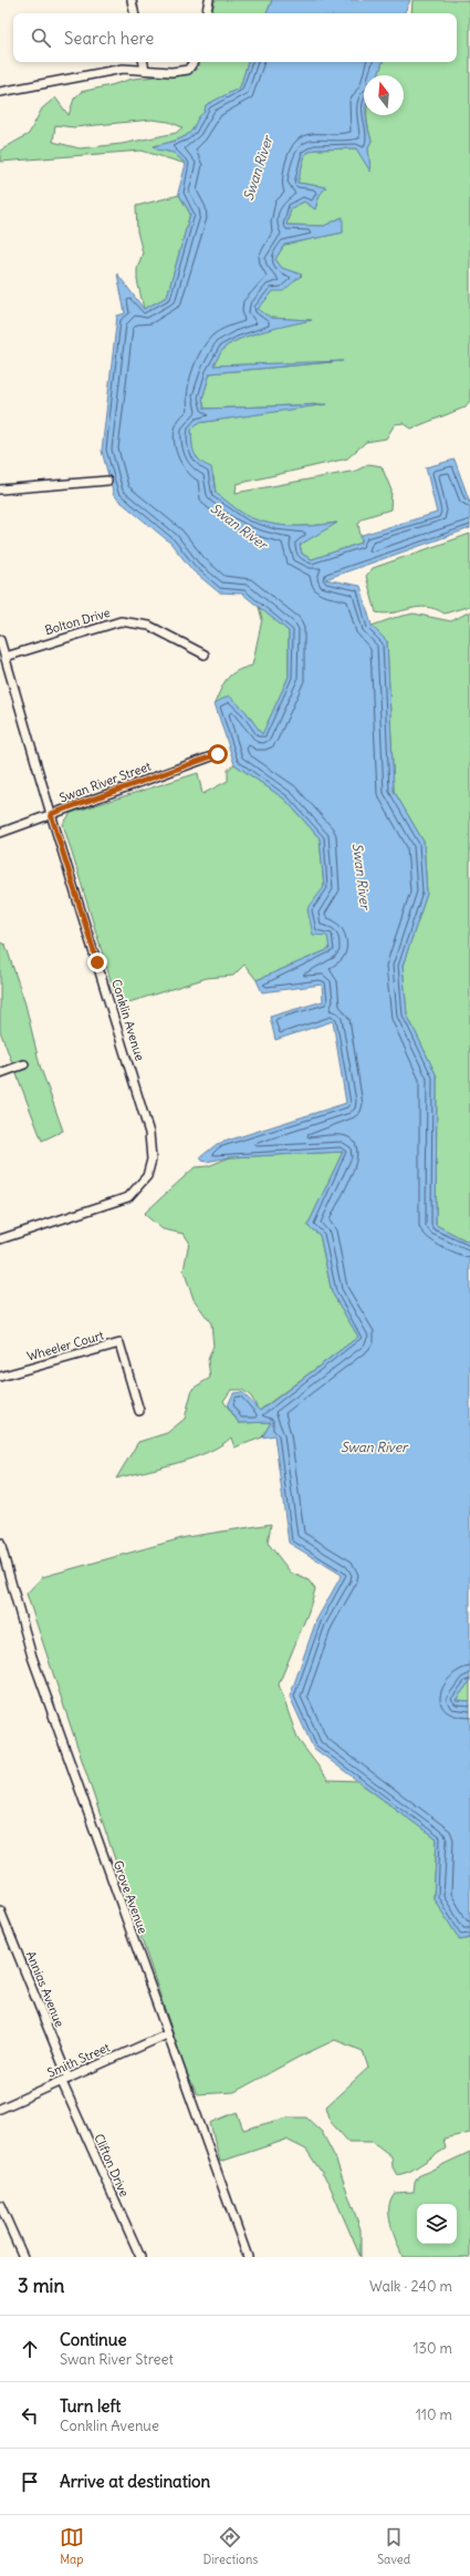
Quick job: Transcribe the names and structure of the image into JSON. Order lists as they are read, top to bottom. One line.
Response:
{"streets":{"street":["Bolton Drive","Swan River Street","Conklin Avenue","Wheeler Court","Grove Avenue","Annias Avenue","Smith Street","Clifton Drive"]},"crossings":[["Bolton Drive","Conklin Avenue"],["Swan River Street","Conklin Avenue"],["Grove Avenue","Smith Street"],["Annias Avenue","Smith Street"],["Annias Avenue","Clifton Drive"],["Smith Street","Clifton Drive"]],"water":["Swan River"],"north":"top","page":{"search":"Search here","heading":["3 min","Walk · 240 m"],"list":[["Continue","Swan River Street","130 m"],["Turn left","Conklin Avenue","110 m"],"Arrive at destination"],"nav":["Map","Directions","Saved"]}}
